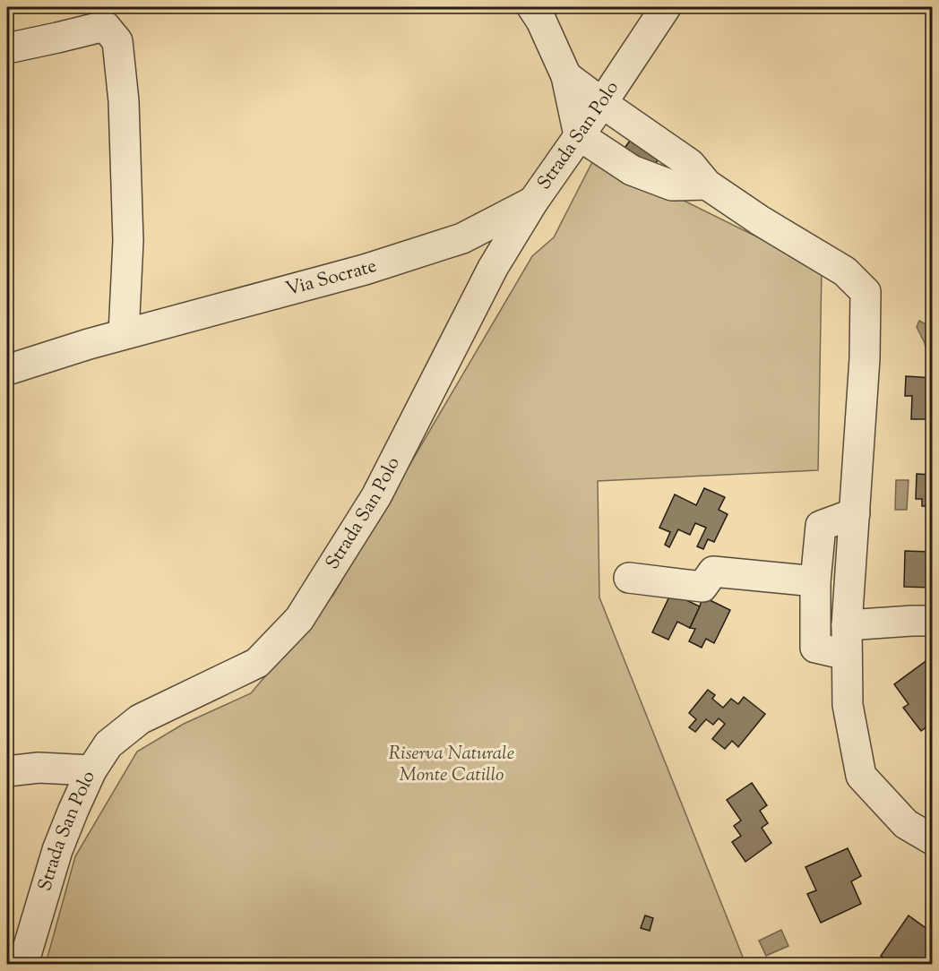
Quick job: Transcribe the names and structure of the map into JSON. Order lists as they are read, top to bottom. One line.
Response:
{"streets":{"street":["Strada San Polo","Via Socrate"]},"crossings":[["Strada San Polo","Via Socrate"]],"parks":["Riserva Naturale Monte Catillo"]}
